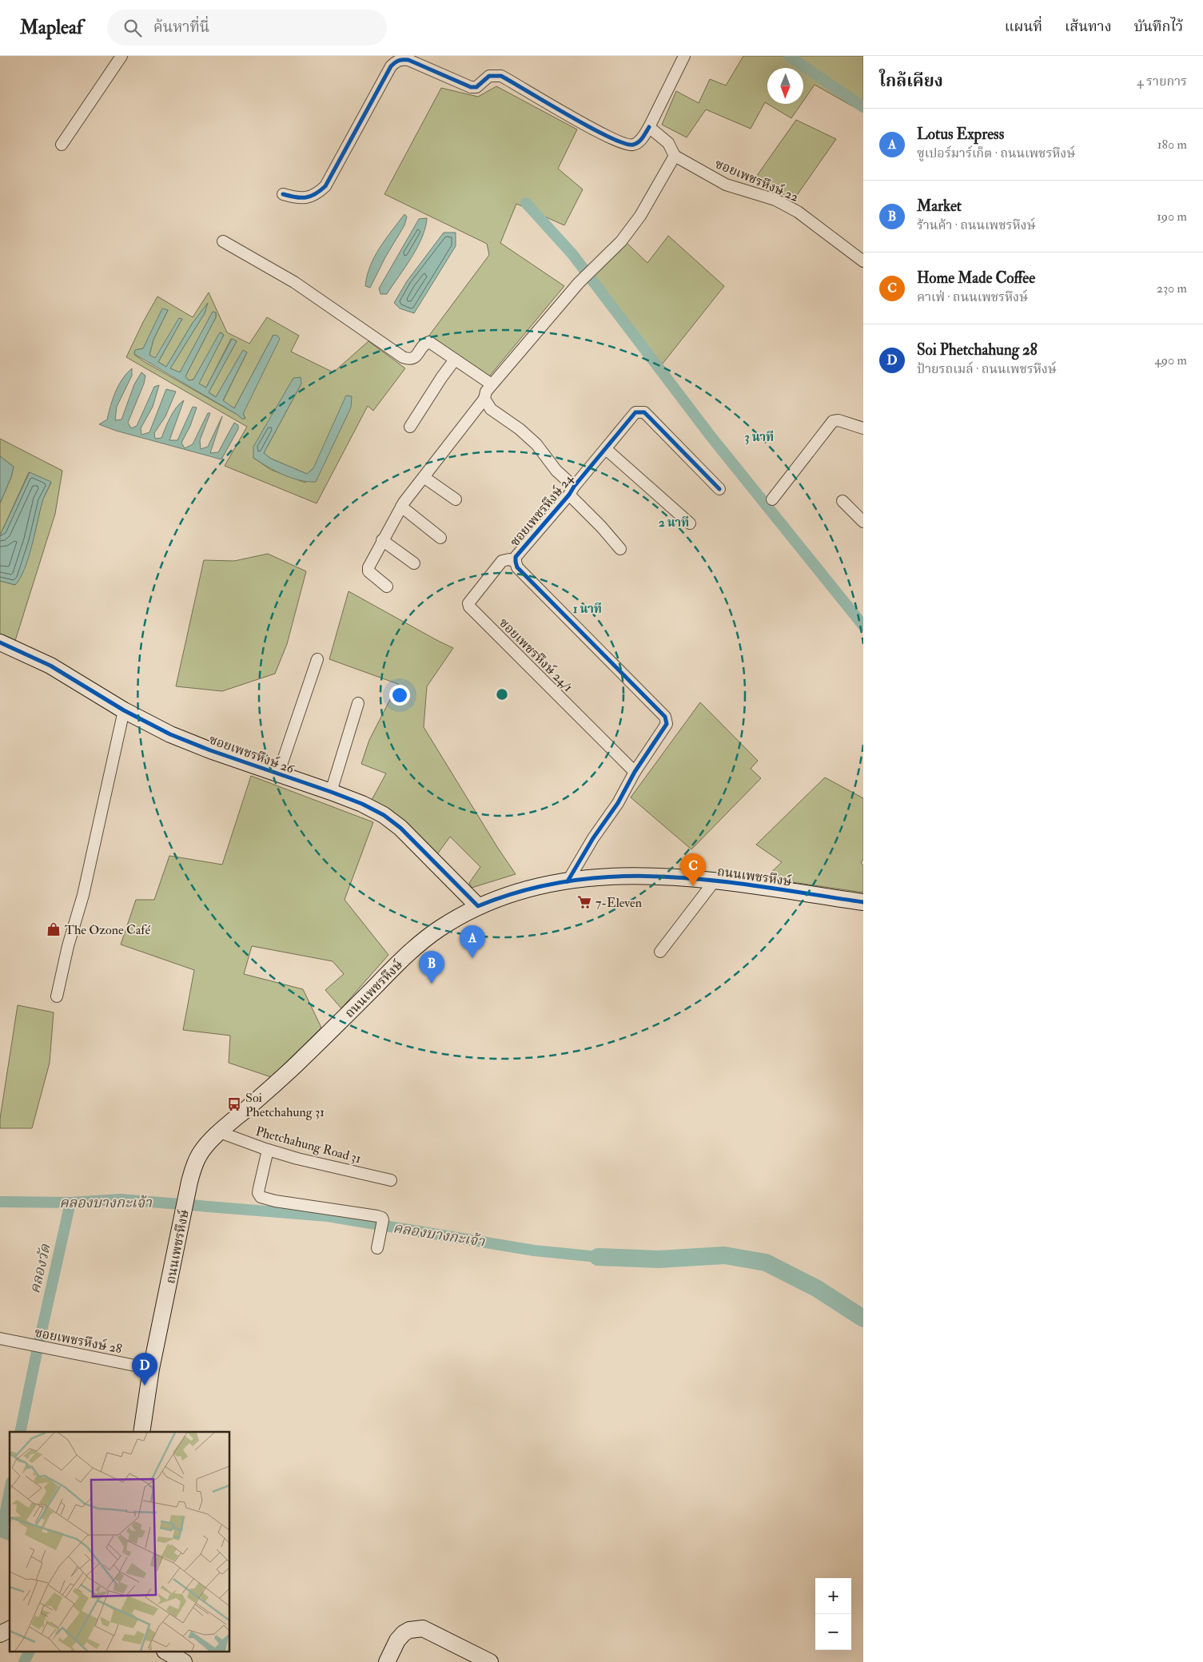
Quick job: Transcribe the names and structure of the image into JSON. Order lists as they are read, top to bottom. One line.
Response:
{"streets":{"main road":["ซอยเพชรหึงษ์ 26","ถนนเพชรหึงษ์"],"street":["ซอยเพชรหึงษ์ 22","ซอยเพชรหึงษ์ 24","ซอยเพชรหึงษ์ 24/1","Phetchahung Road 31","ซอยเพชรหึงษ์ 28"]},"crossings":[["ซอยเพชรหึงษ์ 24","ซอยเพชรหึงษ์ 24/1"],["ซอยเพชรหึงษ์ 24","ถนนเพชรหึงษ์"],["ซอยเพชรหึงษ์ 26","ถนนเพชรหึงษ์"],["ถนนเพชรหึงษ์","Phetchahung Road 31"],["ถนนเพชรหึงษ์","ซอยเพชรหึงษ์ 28"]],"water":["คลองบางกะเจ้า","คลองวัด"],"places":{"supermarket":["7-Eleven"],"shop":["The Ozone Café"],"bus stop":["Soi Phetchahung 31"]},"north":"bottom","page":{"header":"Mapleaf","search":"ค้นหาที่นี่","nav":["แผนที่","เส้นทาง","บันทึกไว้"],"heading":["ใกล้เคียง","4 รายการ"],"list":[{"mark":"A","name":"Lotus Express","note":"ซูเปอร์มาร์เก็ต · ถนนเพชรหึงษ์","value":"180 m"},{"mark":"B","name":"Market","note":"ร้านค้า · ถนนเพชรหึงษ์","value":"190 m"},{"mark":"C","name":"Home Made Coffee","note":"คาเฟ่ · ถนนเพชรหึงษ์","value":"230 m"},{"mark":"D","name":"Soi Phetchahung 28","note":"ป้ายรถเมล์ · ถนนเพชรหึงษ์","value":"490 m"}],"pins":["C","A","B","D"],"map_buttons":["+","−"]},"rings":["3 นาที","2 นาที","1 นาที"]}
